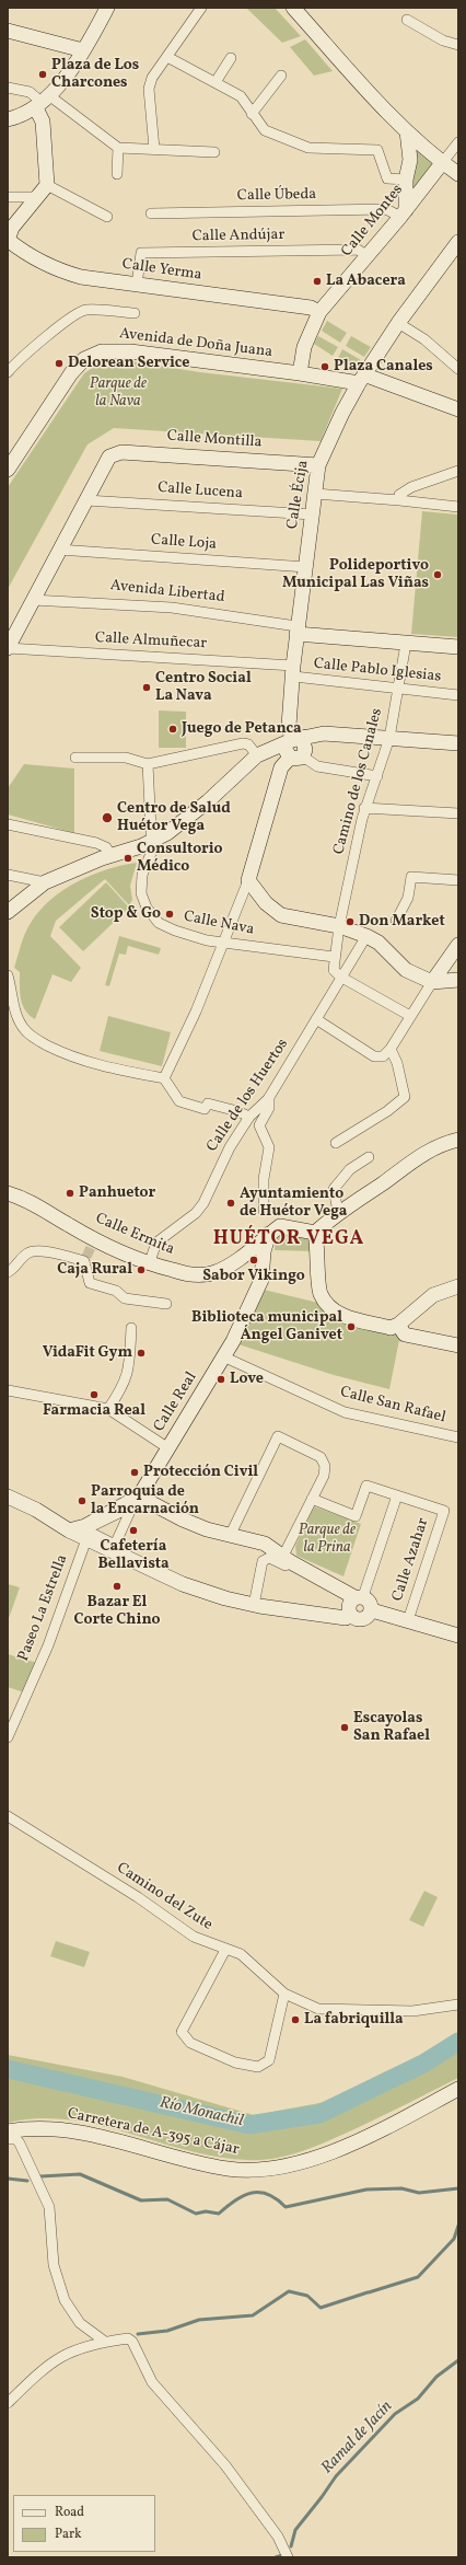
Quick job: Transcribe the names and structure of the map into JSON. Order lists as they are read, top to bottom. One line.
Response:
{"streets":{"street":["Calle Úbeda","Calle Montes","Calle Andújar","Calle Yerma","Avenida de Doña Juana","Calle Montilla","Calle Lucena","Calle Écija","Calle Loja","Avenida Libertad","Calle Almuñecar","Calle Pablo Iglesias","Camino de los Canales","Calle Nava","Calle de los Huertos","Calle Ermita","Calle Real","Calle San Rafael","Calle Azahar","Paseo La Estrella","Camino del Zute","Carretera de A-395 a Cájar"]},"crossings":[["Calle Úbeda","Calle Montes"],["Calle Montes","Calle Andújar"],["Calle Montes","Calle Yerma"],["Calle Montes","Avenida de Doña Juana"],["Calle Andújar","Calle Yerma"],["Avenida de Doña Juana","Calle Écija"],["Calle Montilla","Calle Lucena"],["Calle Montilla","Calle Écija"],["Calle Lucena","Calle Écija"],["Calle Écija","Calle Loja"],["Calle Écija","Avenida Libertad"],["Calle Écija","Calle Almuñecar"],["Calle Écija","Calle Pablo Iglesias"],["Avenida Libertad","Camino de los Canales"],["Calle Almuñecar","Calle Pablo Iglesias"],["Calle Pablo Iglesias","Camino de los Canales"],["Camino de los Canales","Calle Nava"],["Camino de los Canales","Calle de los Huertos"],["Calle de los Huertos","Calle Ermita"],["Calle Ermita","Calle Real"],["Calle Real","Calle San Rafael"]],"districts":["HUÉTOR VEGA"],"water":["Río Monachil","Ramal de Jacín"],"parks":["Parque de la Nava","Parque de la Prina"],"places":["Plaza de Los Charcones","La Abacera","Delorean Service","Plaza Canales","Polideportivo Municipal Las Viñas","Centro Social La Nava","Juego de Petanca","Centro de Salud Huétor Vega","Consultorio Médico","Stop & Go","Don Market","Panhuetor","Ayuntamiento de Huétor Vega","Sabor Vikingo","Caja Rural","Biblioteca municipal Ángel Ganivet","VidaFit Gym","Love","Farmacia Real","Protección Civil","Parroquia de la Encarnación","Cafetería Bellavista","Bazar El Corte Chino","Escayolas San Rafael","La fabriquilla"],"legend":["Road","Park"]}
